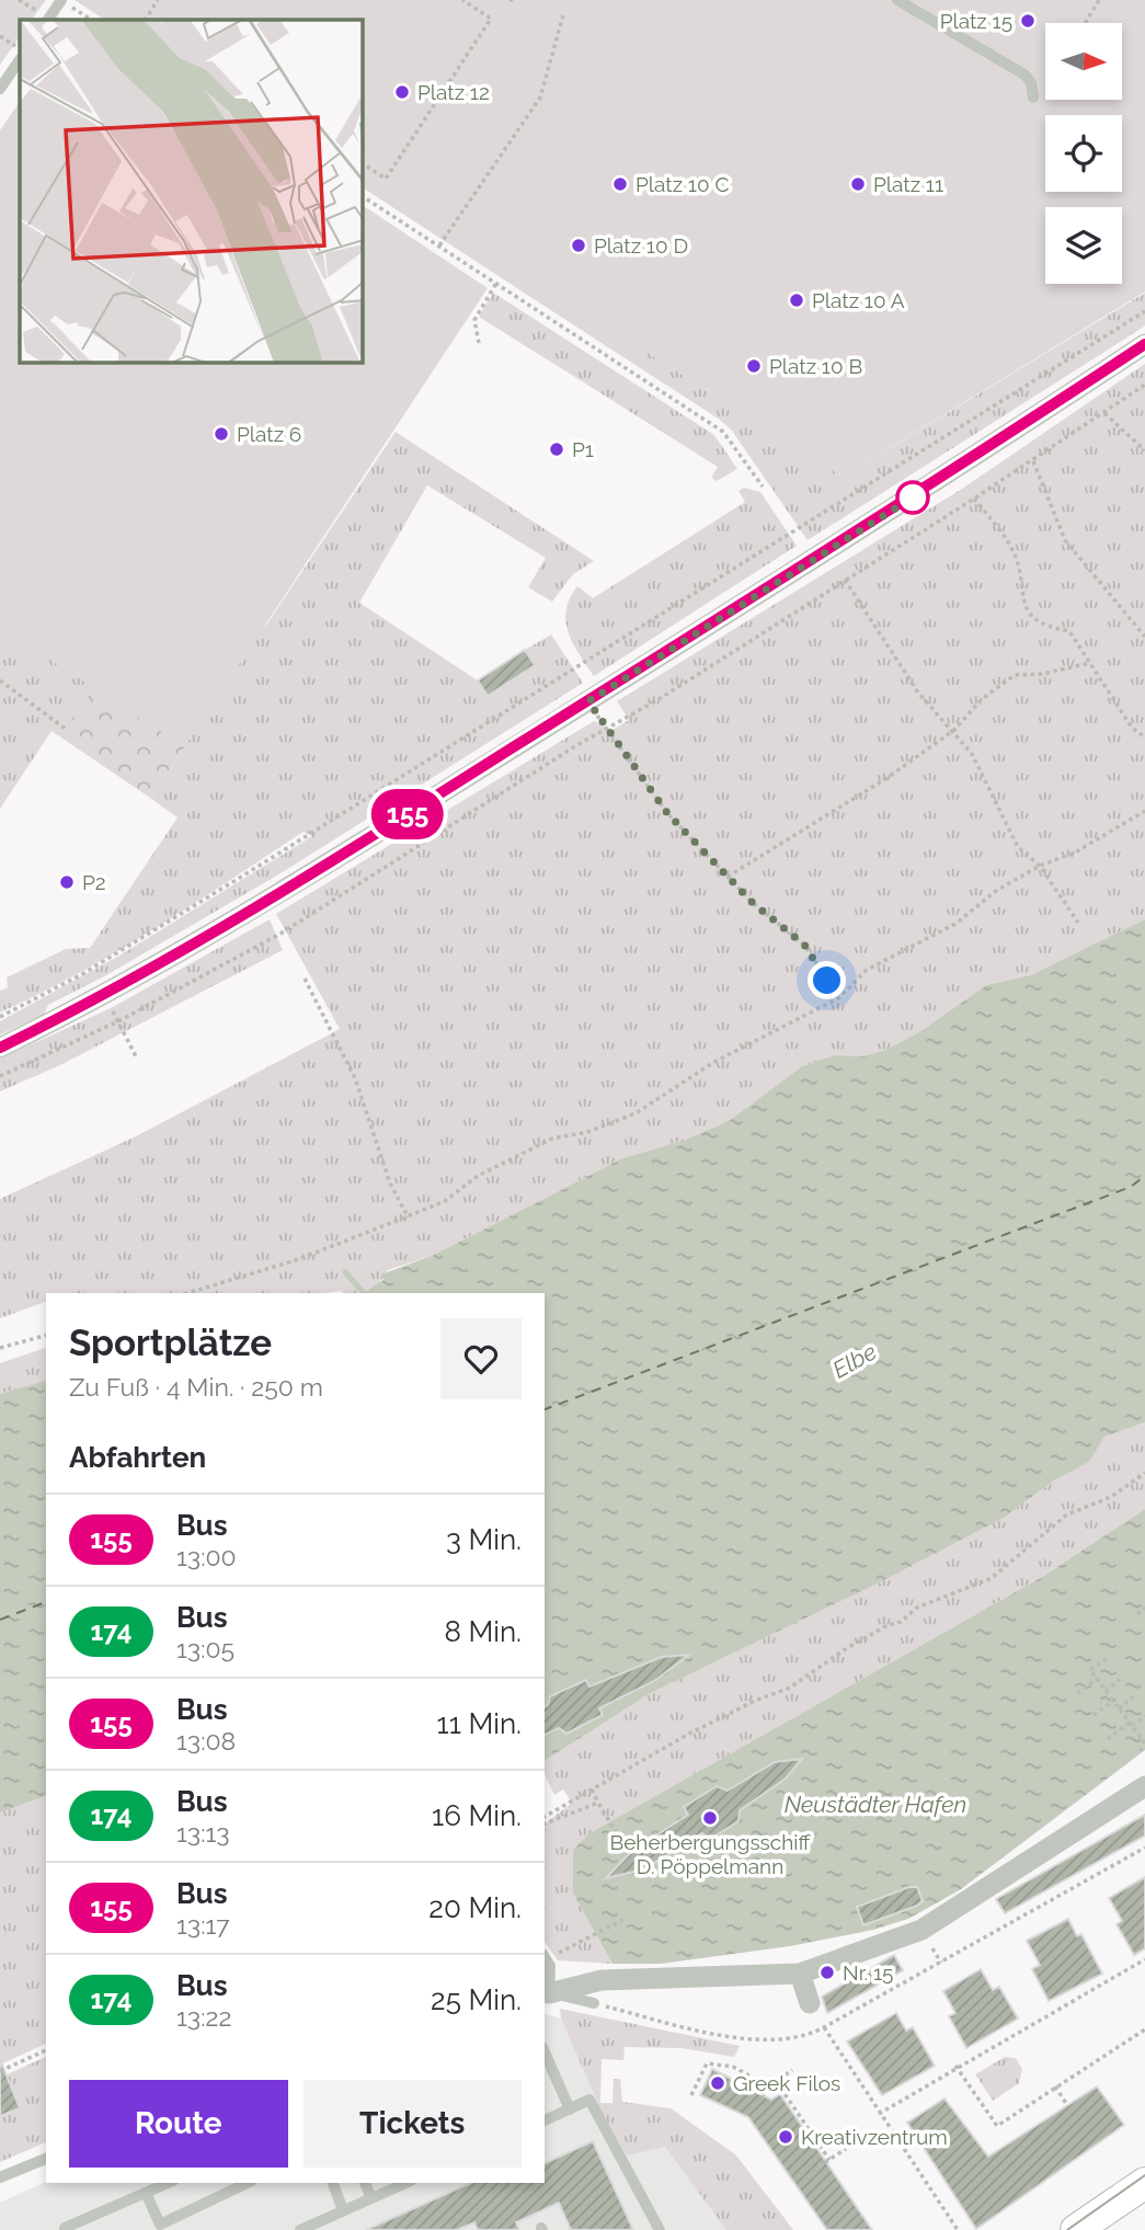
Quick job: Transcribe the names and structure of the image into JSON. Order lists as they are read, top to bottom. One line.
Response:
{"water":["Elbe","Neustädter Hafen"],"places":["Platz 15","Platz 12","Platz 10 C","Platz 11","Platz 10 D","Platz 10 A","Platz 10 B","Platz 6","P1","P2","Beherbergungsschiff D. Pöppelmann","Nr. 15","Greek Filos","Kreativzentrum"],"lines":["bus line 155"],"north":"right","page":{"on_map":"155","heading":[["Sportplätze","Zu Fuß · 4 Min. · 250 m"],"Abfahrten"],"list":[{"mark":"155","name":"Bus","note":"13:00","value":"3 Min."},{"mark":"174","name":"Bus","note":"13:05","value":"8 Min."},{"mark":"155","name":"Bus","note":"13:08","value":"11 Min."},{"mark":"174","name":"Bus","note":"13:13","value":"16 Min."},{"mark":"155","name":"Bus","note":"13:17","value":"20 Min."},{"mark":"174","name":"Bus","note":"13:22","value":"25 Min."}],"buttons":["Route","Tickets"]}}
